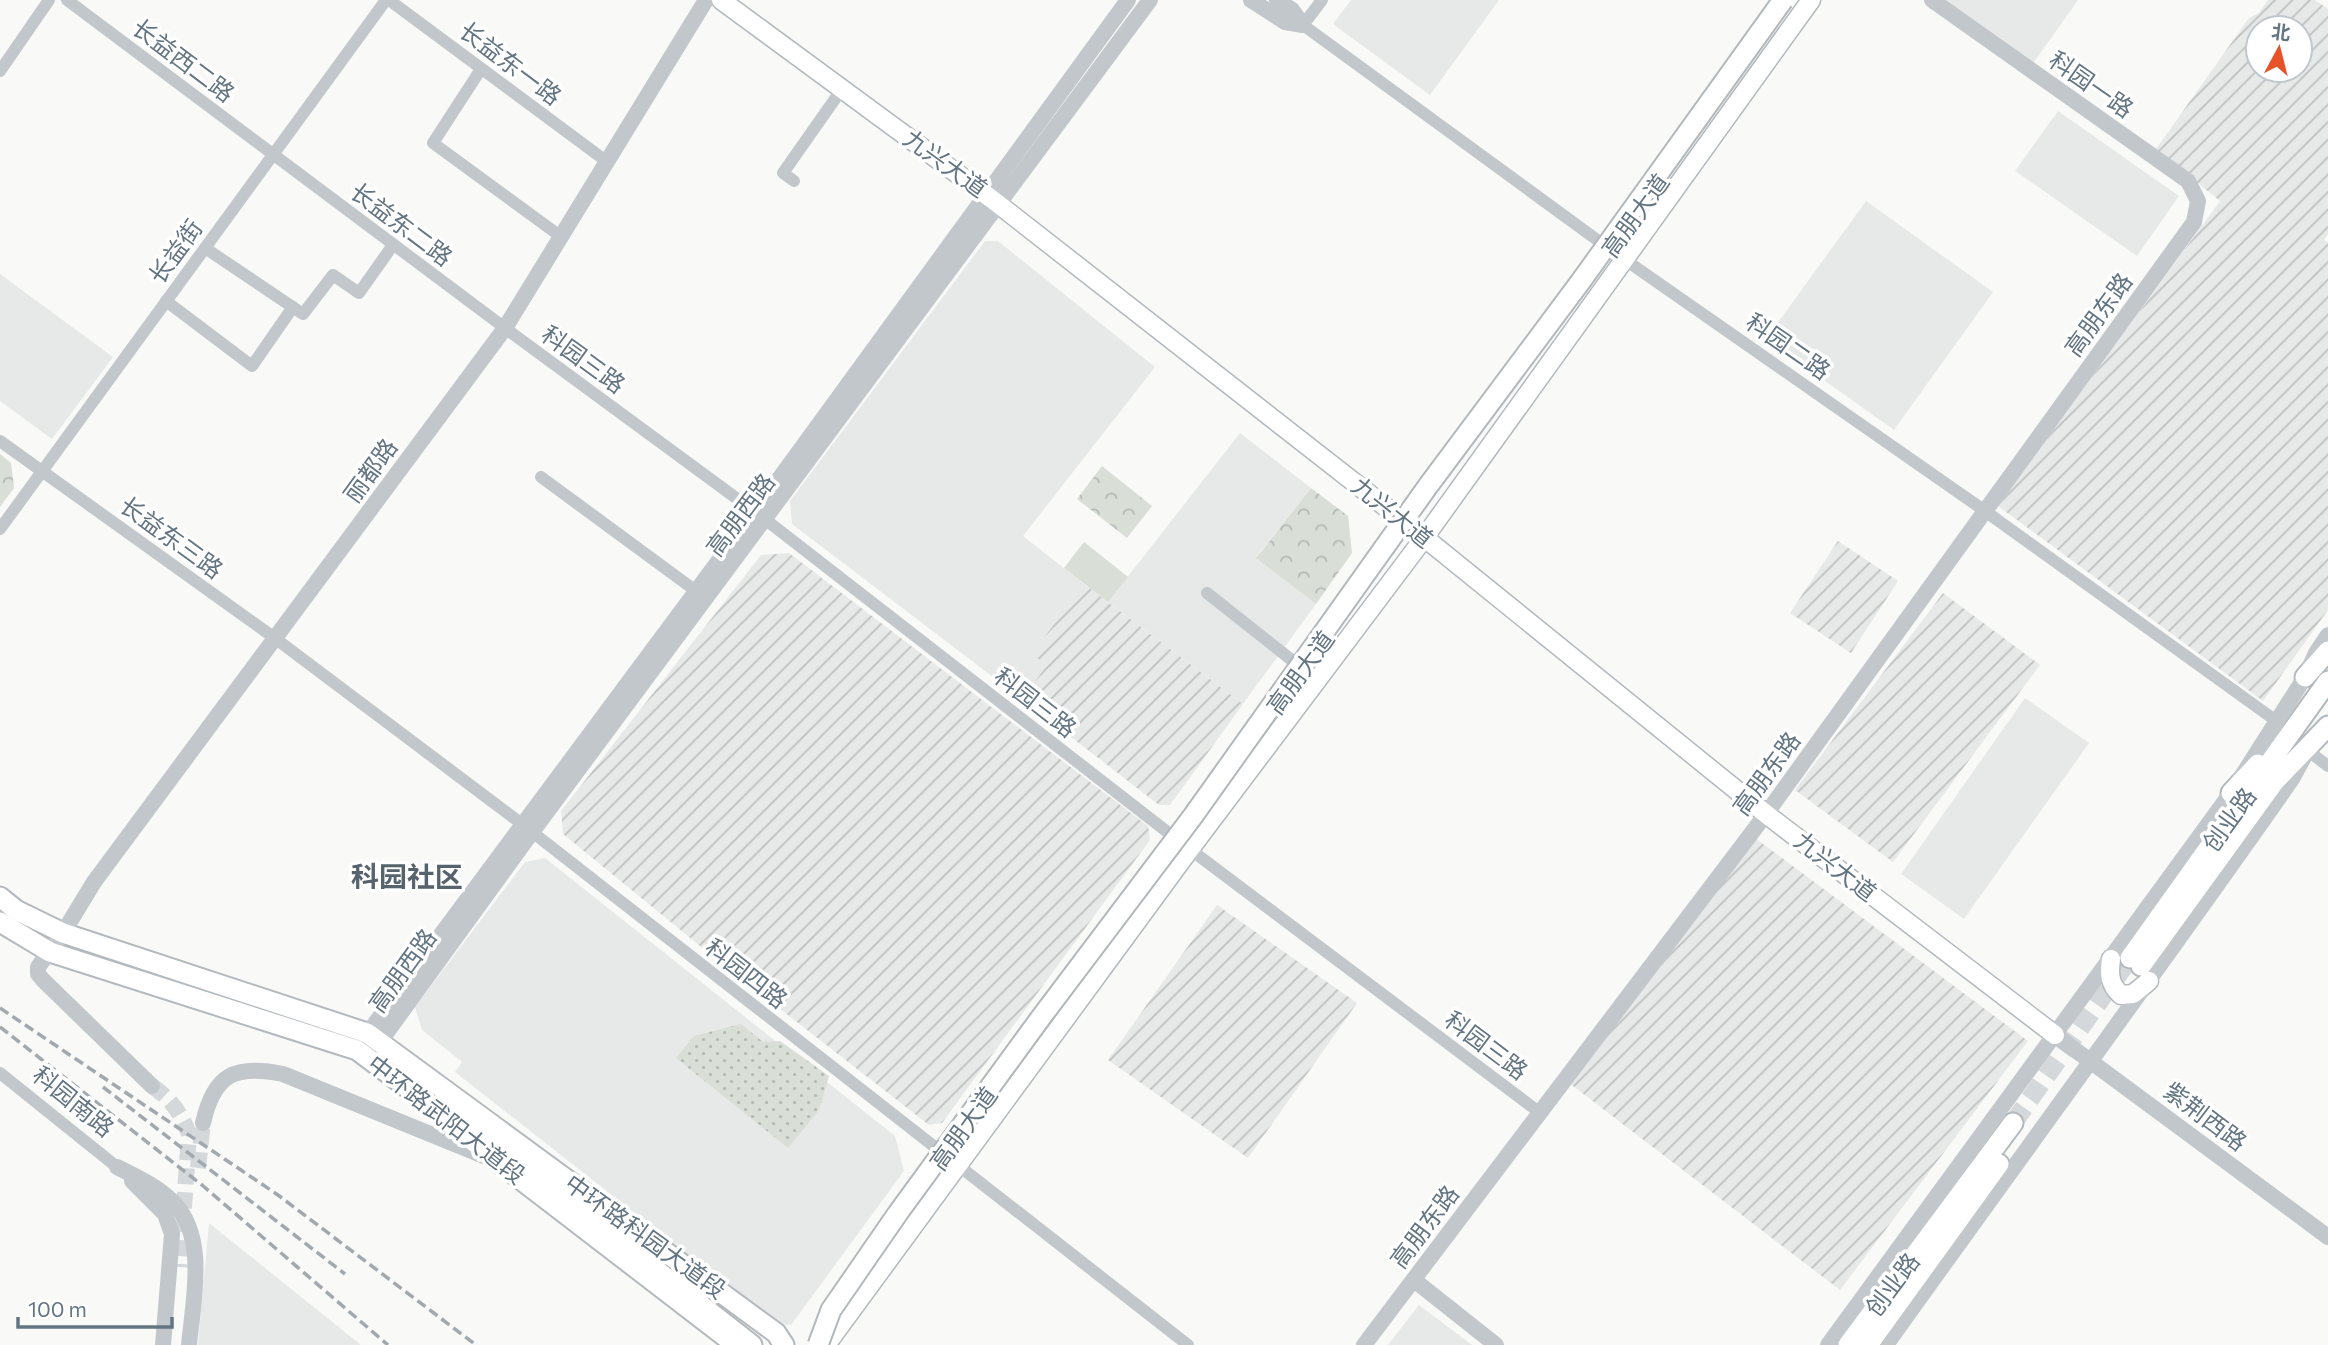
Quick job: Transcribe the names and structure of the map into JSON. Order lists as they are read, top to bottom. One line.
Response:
{"streets":{"main road":["九兴大道","高朋大道","创业路","中环路武阳大道段","中环路科园大道段"],"street":["长益西二路","长益东一路","科园一路","长益东二路","长益街","高朋东路","科园二路","科园三路","丽都路","高朋西路","长益东三路","科园四路","科园南路","紫荆西路"]},"crossings":[["长益西二路","长益东二路"],["长益西二路","长益街"],["长益东一路","长益街"],["长益东一路","丽都路"],["科园一路","高朋东路"],["九兴大道","高朋大道"],["九兴大道","高朋东路"],["九兴大道","高朋西路"],["九兴大道","紫荆西路"],["高朋大道","科园二路"],["高朋大道","科园三路"],["高朋大道","科园四路"],["长益东二路","长益街"],["长益东二路","科园三路"],["长益东二路","丽都路"],["长益街","长益东三路"],["高朋东路","科园二路"],["高朋东路","科园三路"],["科园三路","丽都路"],["科园三路","高朋西路"],["丽都路","长益东三路"],["丽都路","科园四路"],["丽都路","中环路武阳大道段"],["高朋西路","科园四路"],["高朋西路","中环路武阳大道段"],["高朋西路","中环路科园大道段"],["长益东三路","科园四路"],["中环路武阳大道段","中环路科园大道段"]],"districts":["科园社区"],"scale_bar":"100 m","north":"top"}
